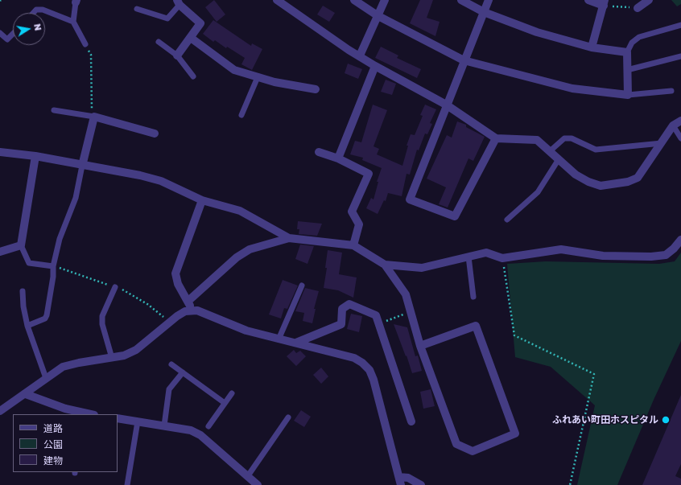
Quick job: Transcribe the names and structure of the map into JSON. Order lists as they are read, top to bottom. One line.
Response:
{"places":["ふれあい町田ホスピタル"],"legend":["道路","公園","建物"],"north":"right"}
